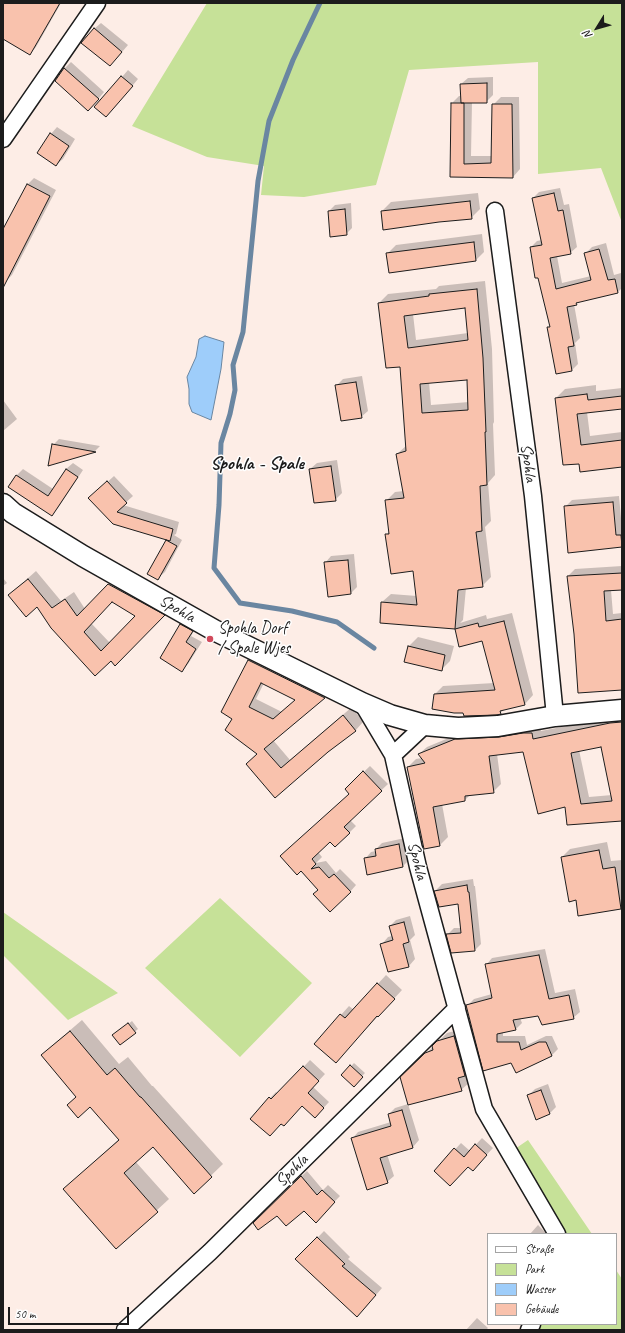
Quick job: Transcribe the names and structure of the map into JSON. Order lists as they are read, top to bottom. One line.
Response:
{"streets":{"street":["Spohla"]},"districts":["Spohla - Spale"],"places":["Spohla Dorf / Spale Wjes"],"legend":["Straße","Park","Wasser","Gebäude"],"scale_bar":"50 m","north":"bottom left"}
